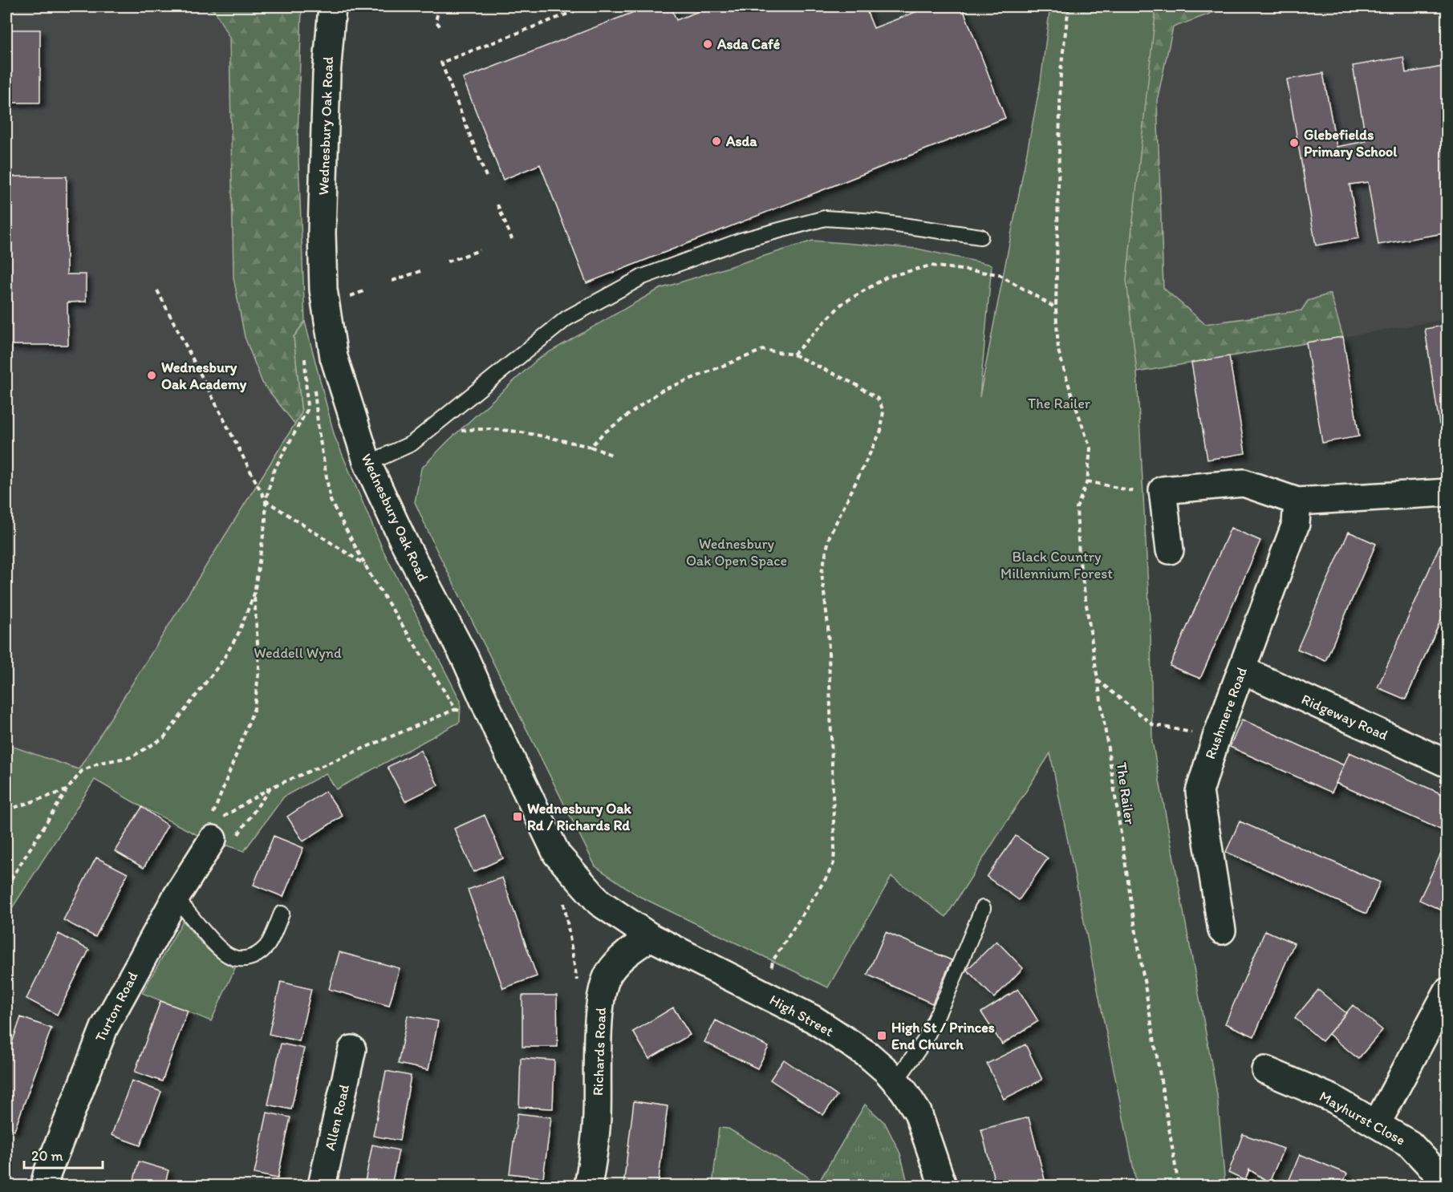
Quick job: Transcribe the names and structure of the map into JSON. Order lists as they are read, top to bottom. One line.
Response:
{"streets":{"street":["Wednesbury Oak Road","Rushmere Road","Ridgeway Road","Turton Road","High Street","Richards Road","Allen Road","Mayhurst Close"],"path":["The Railer"]},"crossings":[["Wednesbury Oak Road","High Street"],["Rushmere Road","Ridgeway Road"],["High Street","Richards Road"]],"parks":["The Railer","Wednesbury Oak Open Space","Black Country Millennium Forest","Weddell Wynd"],"places":{"other":["Asda Café","Asda","Glebefields Primary School","Wednesbury Oak Academy"],"transit":["Wednesbury Oak Rd / Richards Rd","High St / Princes End Church"]},"scale_bar":"20 m"}
